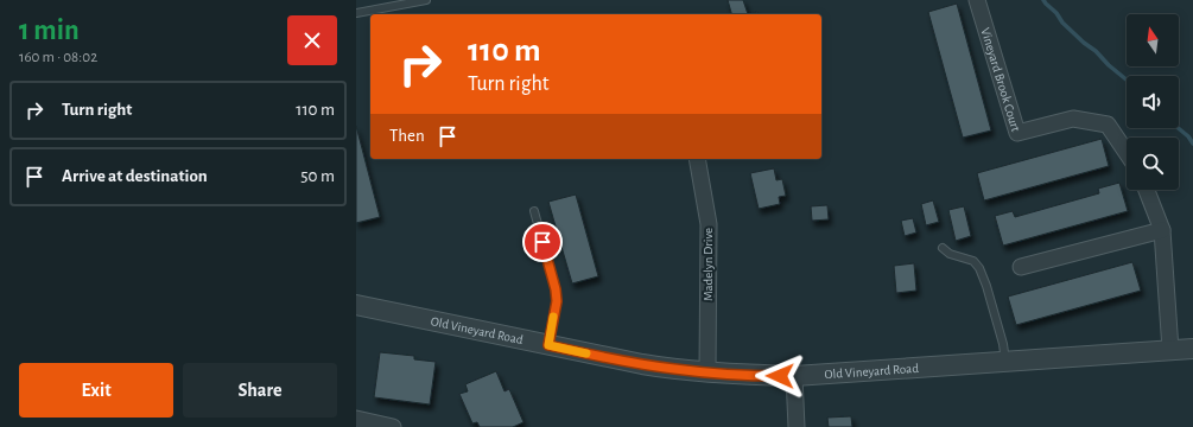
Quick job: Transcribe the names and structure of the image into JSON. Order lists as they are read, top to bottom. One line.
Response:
{"streets":{"street":["Vineyard Brook Court","Madelyn Drive","Old Vineyard Road"]},"crossings":[["Madelyn Drive","Old Vineyard Road"]],"north":"top","page":{"heading":["1 min","160 m · 08:02"],"turn":["110 m","Turn right"],"list":[{"name":"Turn right","value":"110 m"},{"name":"Arrive at destination","value":"50 m"}],"then":"Then","buttons":["Exit","Share"]}}
